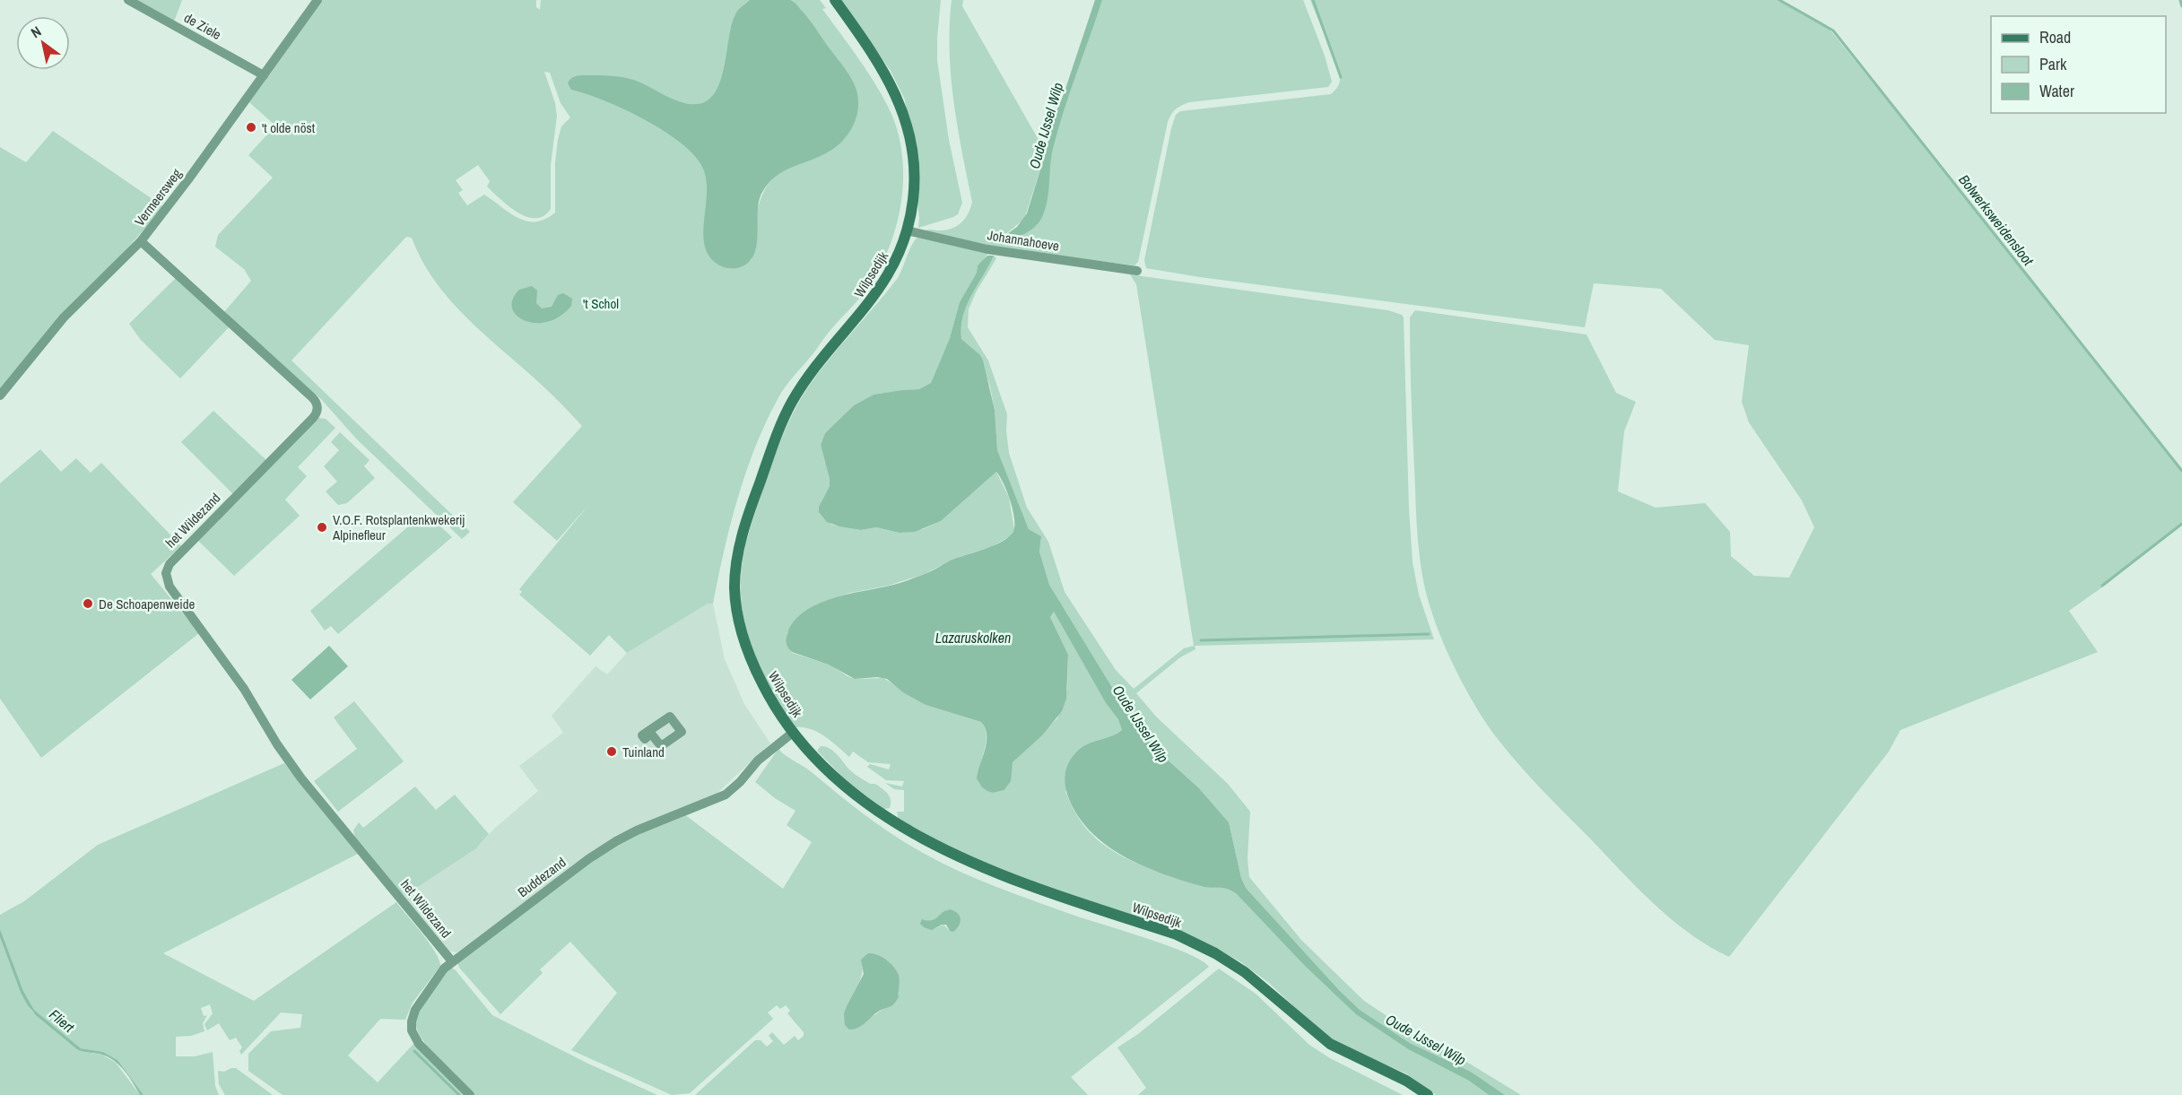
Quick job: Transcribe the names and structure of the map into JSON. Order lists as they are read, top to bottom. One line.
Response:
{"streets":{"main road":["Wilpsedijk"],"street":["de Ziele","Vermeersweg","Johannahoeve","het Wildezand","Buddezand"]},"crossings":[["de Ziele","Vermeersweg"],["Vermeersweg","het Wildezand"],["Johannahoeve","Wilpsedijk"],["Wilpsedijk","Buddezand"],["het Wildezand","Buddezand"]],"water":["Oude IJssel Wilp","Bolwerksweidensloot","Lazaruskolken","Fliert"],"parks":["'t Schol"],"places":["'t olde nöst","V.O.F. Rotsplantenkwekerij Alpinefleur","De Schoapenweide","Tuinland"],"legend":["Road","Park","Water"],"north":"top left"}
